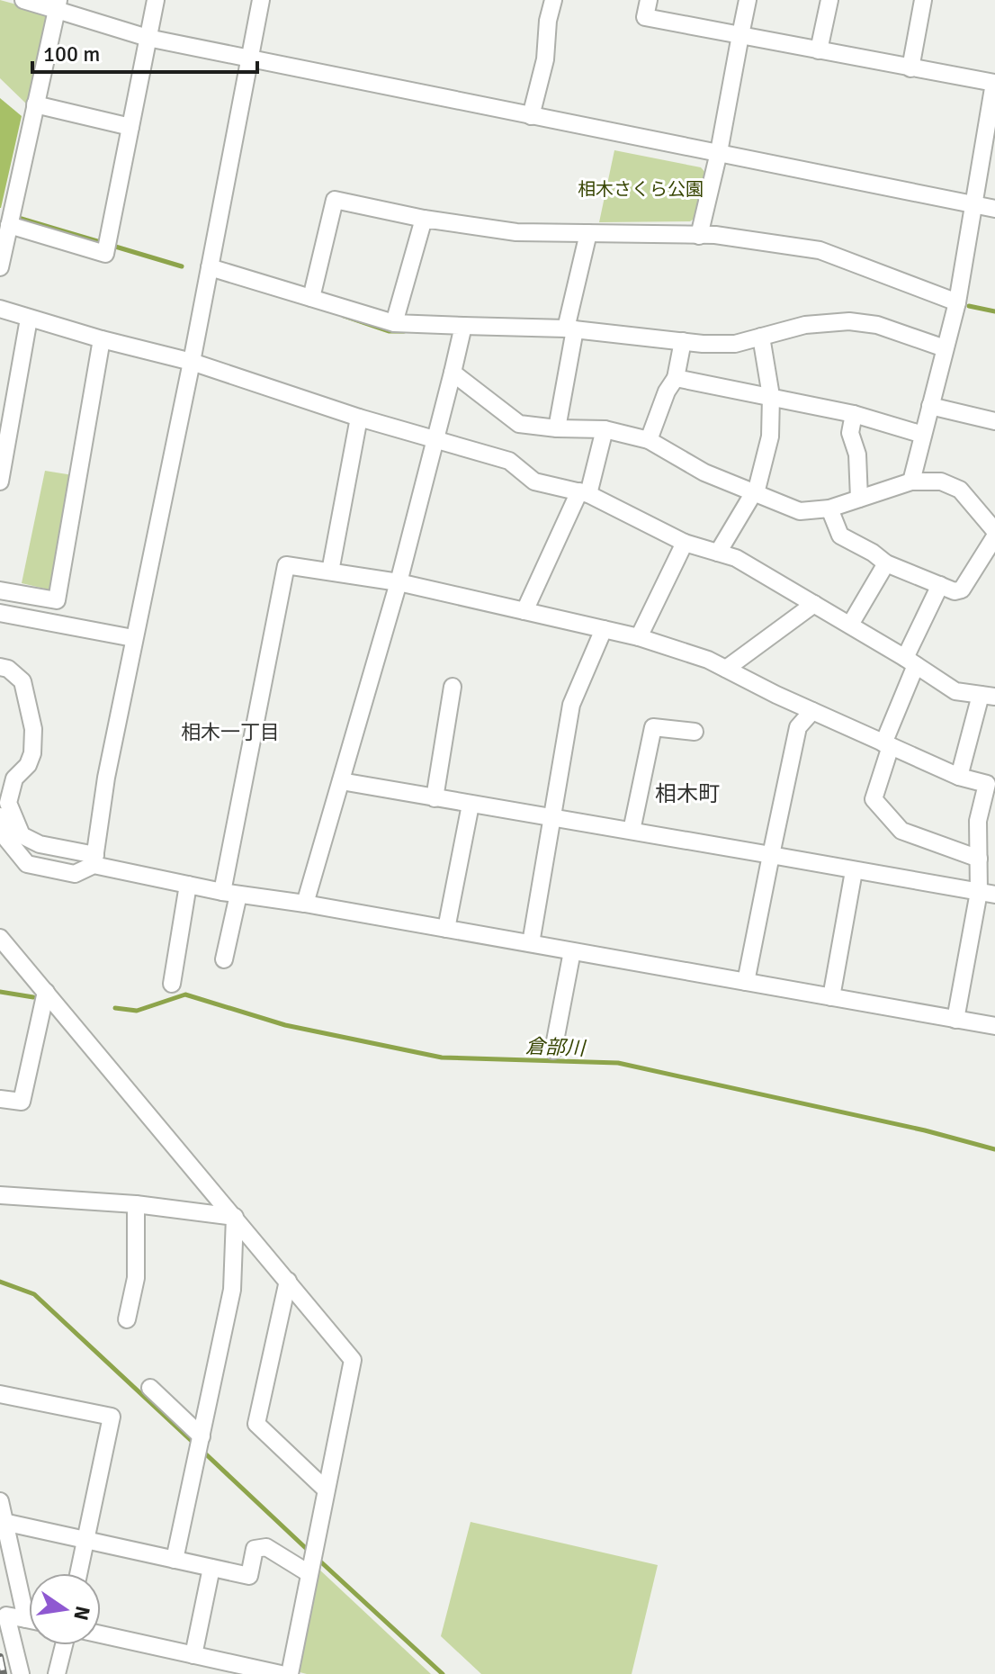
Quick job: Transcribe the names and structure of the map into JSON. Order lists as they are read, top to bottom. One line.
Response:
{"districts":["相木一丁目","相木町"],"water":["倉部川"],"parks":["相木さくら公園"],"scale_bar":"100 m","north":"right"}
